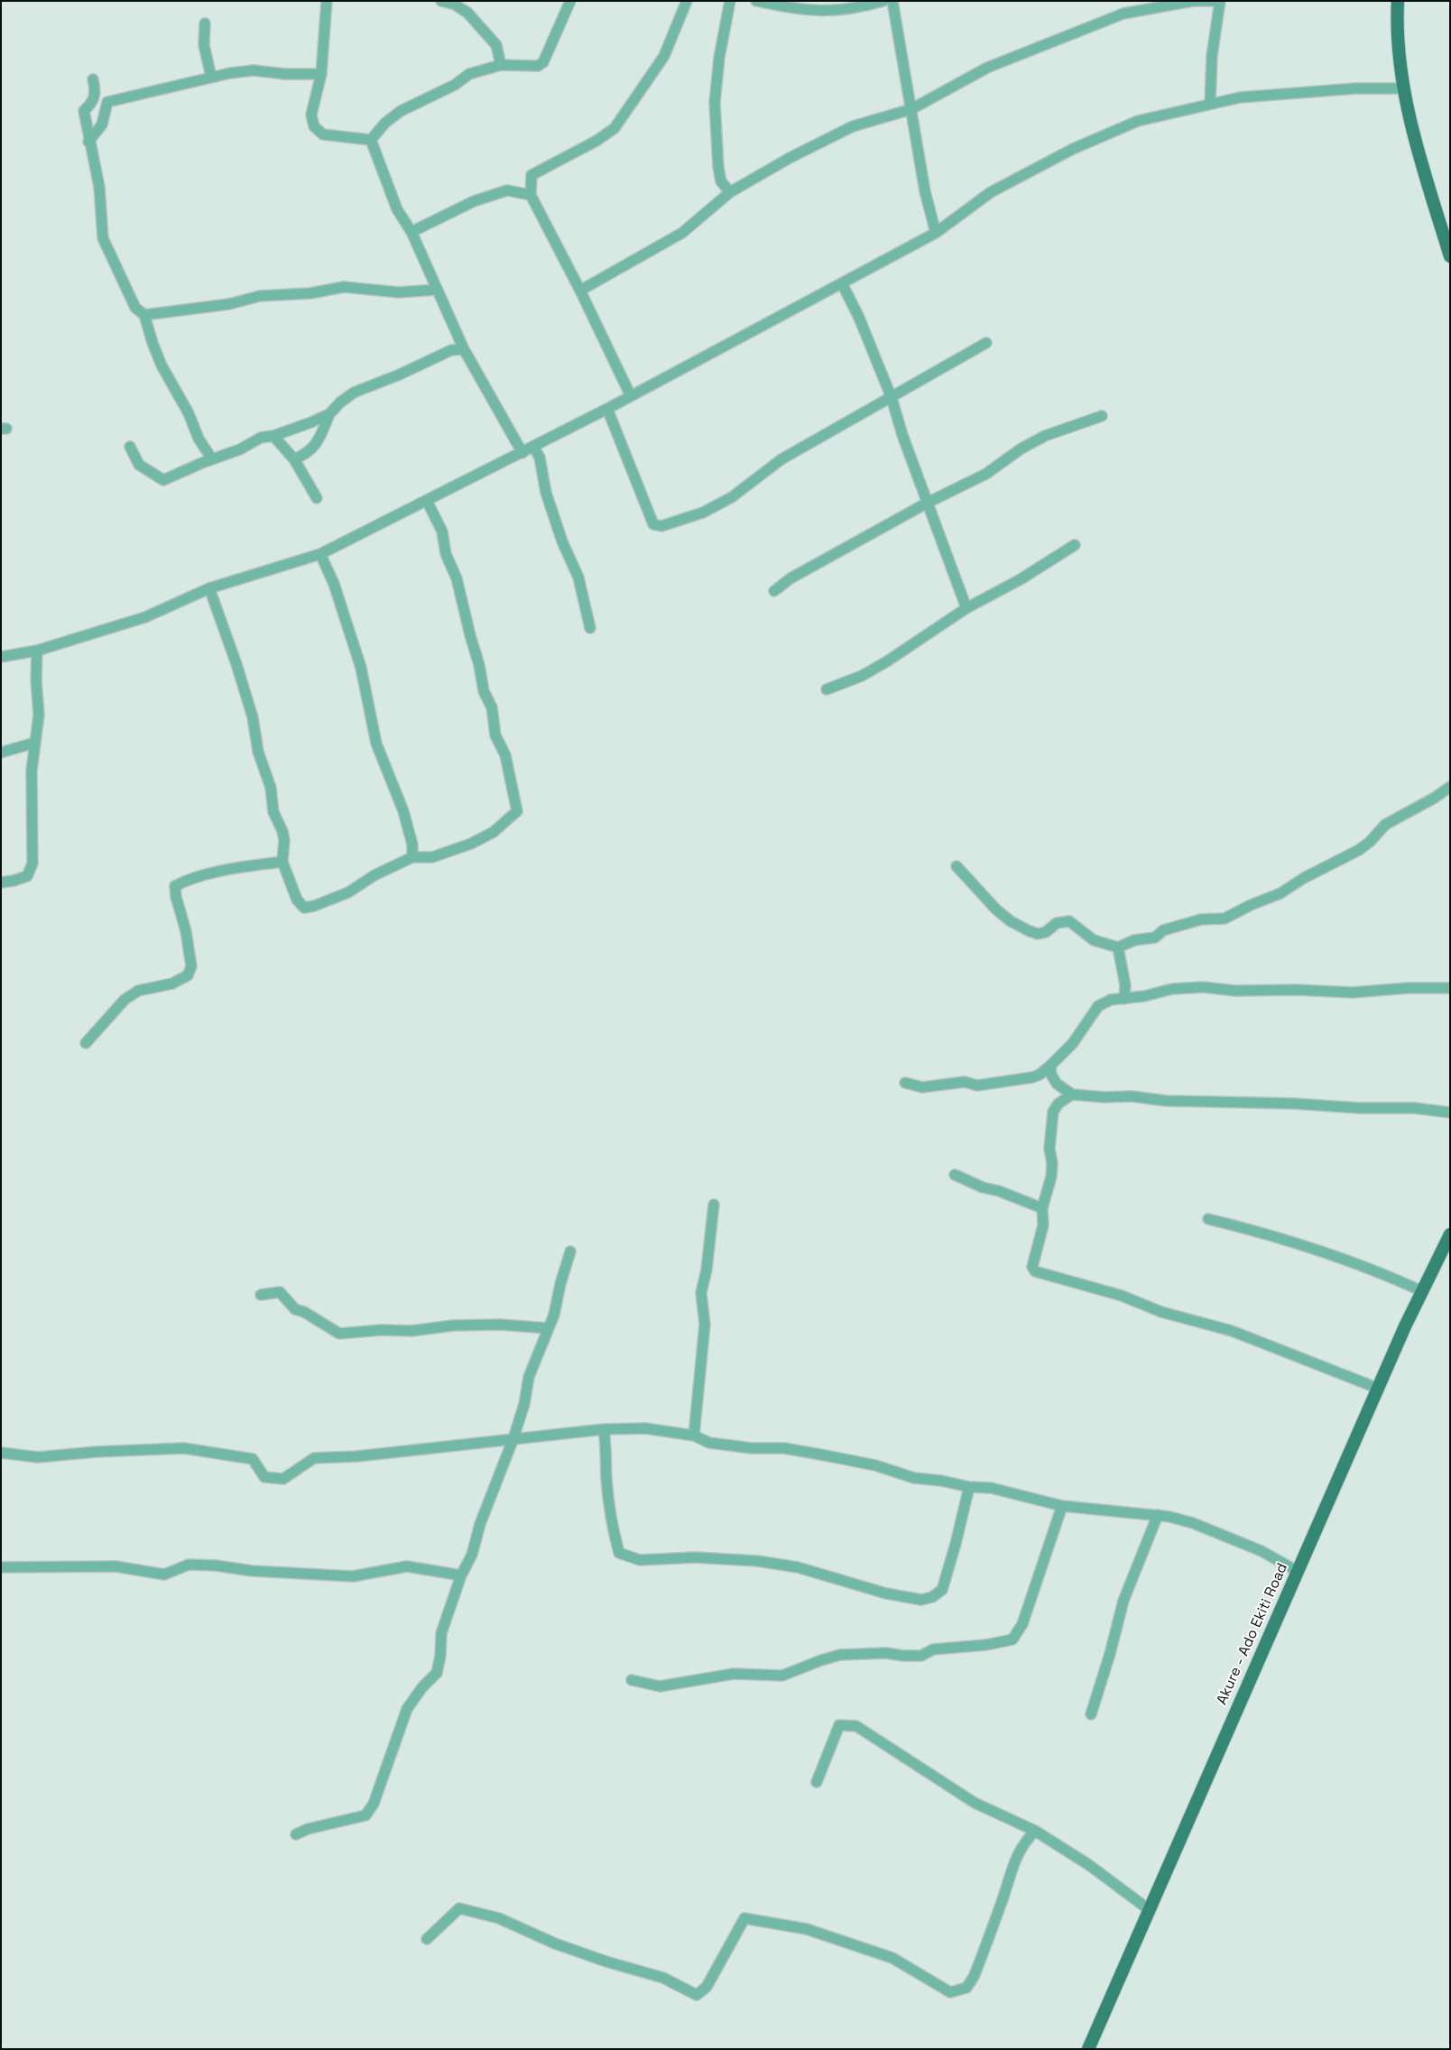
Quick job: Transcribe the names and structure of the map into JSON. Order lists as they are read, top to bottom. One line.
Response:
{"streets":{"main road":["Akure - Ado Ekiti Road"]}}
